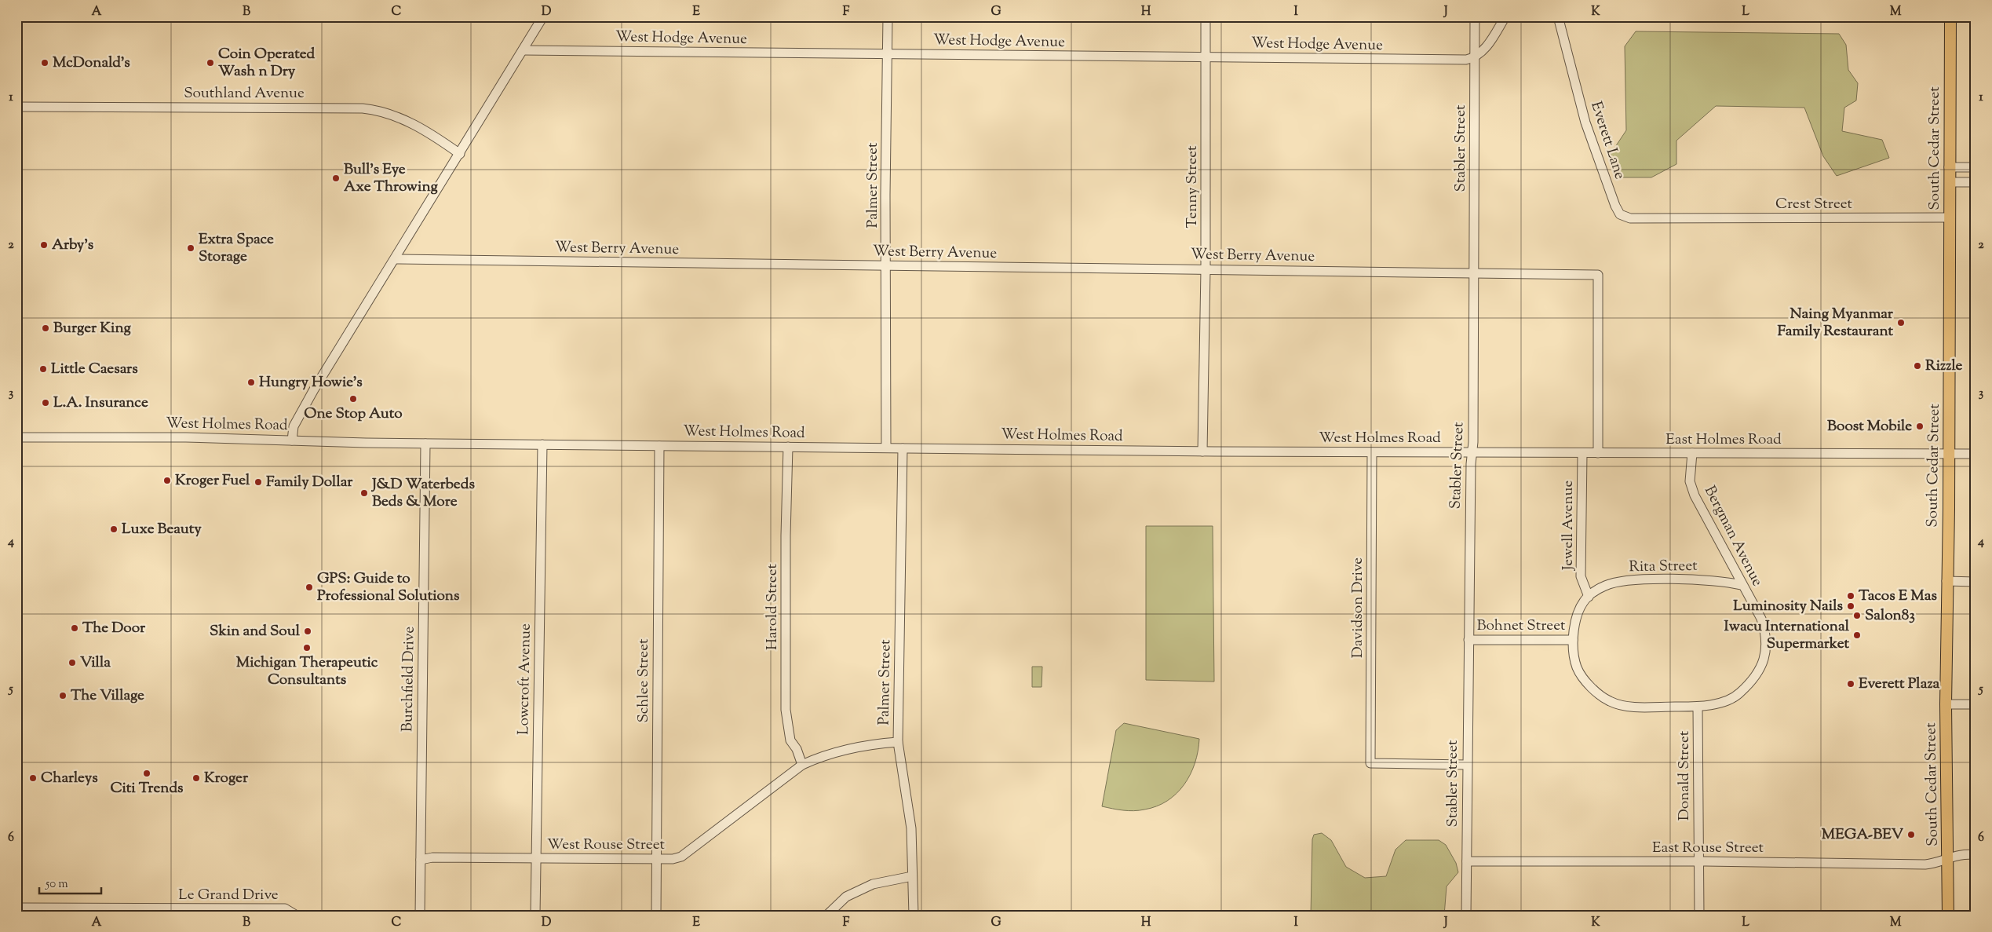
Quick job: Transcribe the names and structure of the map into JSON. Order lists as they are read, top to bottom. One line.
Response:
{"streets":{"main road":["South Cedar Street"],"street":["West Hodge Avenue","Southland Avenue","Everett Lane","Stabler Street","Palmer Street","Tenny Street","Crest Street","West Berry Avenue","West Holmes Road","East Holmes Road","Jewell Avenue","Bergman Avenue","Rita Street","Harold Street","Davidson Drive","Bohnet Street","Burchfield Drive","Lowcroft Avenue","Schlee Street","Donald Street","West Rouse Street","East Rouse Street","Le Grand Drive"]},"crossings":[["West Hodge Avenue","Stabler Street"],["West Hodge Avenue","Palmer Street"],["West Hodge Avenue","Tenny Street"],["Everett Lane","Crest Street"],["Stabler Street","West Berry Avenue"],["Stabler Street","West Holmes Road"],["Stabler Street","East Holmes Road"],["Stabler Street","Davidson Drive"],["Stabler Street","Bohnet Street"],["Stabler Street","East Rouse Street"],["South Cedar Street","Crest Street"],["South Cedar Street","East Holmes Road"],["South Cedar Street","East Rouse Street"],["Palmer Street","West Berry Avenue"],["Palmer Street","West Holmes Road"],["Palmer Street","West Rouse Street"],["Tenny Street","West Berry Avenue"],["Tenny Street","West Holmes Road"],["West Berry Avenue","East Holmes Road"],["West Holmes Road","East Holmes Road"],["West Holmes Road","Harold Street"],["West Holmes Road","Davidson Drive"],["West Holmes Road","Burchfield Drive"],["West Holmes Road","Lowcroft Avenue"],["West Holmes Road","Schlee Street"],["East Holmes Road","Jewell Avenue"],["East Holmes Road","Bergman Avenue"],["Jewell Avenue","Rita Street"],["Bergman Avenue","Rita Street"],["Bergman Avenue","Donald Street"],["Harold Street","West Rouse Street"],["Burchfield Drive","West Rouse Street"],["Lowcroft Avenue","West Rouse Street"],["Schlee Street","West Rouse Street"],["Donald Street","East Rouse Street"]],"places":["McDonald's","Coin Operated Wash n Dry","Bull's Eye Axe Throwing","Arby's","Extra Space Storage","Naing Myanmar Family Restaurant","Burger King","Rizzle","Little Caesars","Hungry Howie's","One Stop Auto","L.A. Insurance","Boost Mobile","Kroger Fuel","Family Dollar","J&D Waterbeds Beds & More","Luxe Beauty","GPS: Guide to Professional Solutions","Tacos E Mas","Luminosity Nails","Salon83","The Door","Skin and Soul","Iwacu International Supermarket","Michigan Therapeutic Consultants","Villa","Everett Plaza","The Village","Citi Trends","Charleys","Kroger","MEGA-BEV"],"scale_bar":"50 m","grid":{"columns":["A","B","C","D","E","F","G","H","I","J","K","L","M"],"rows":["1","2","3","4","5","6"]}}
